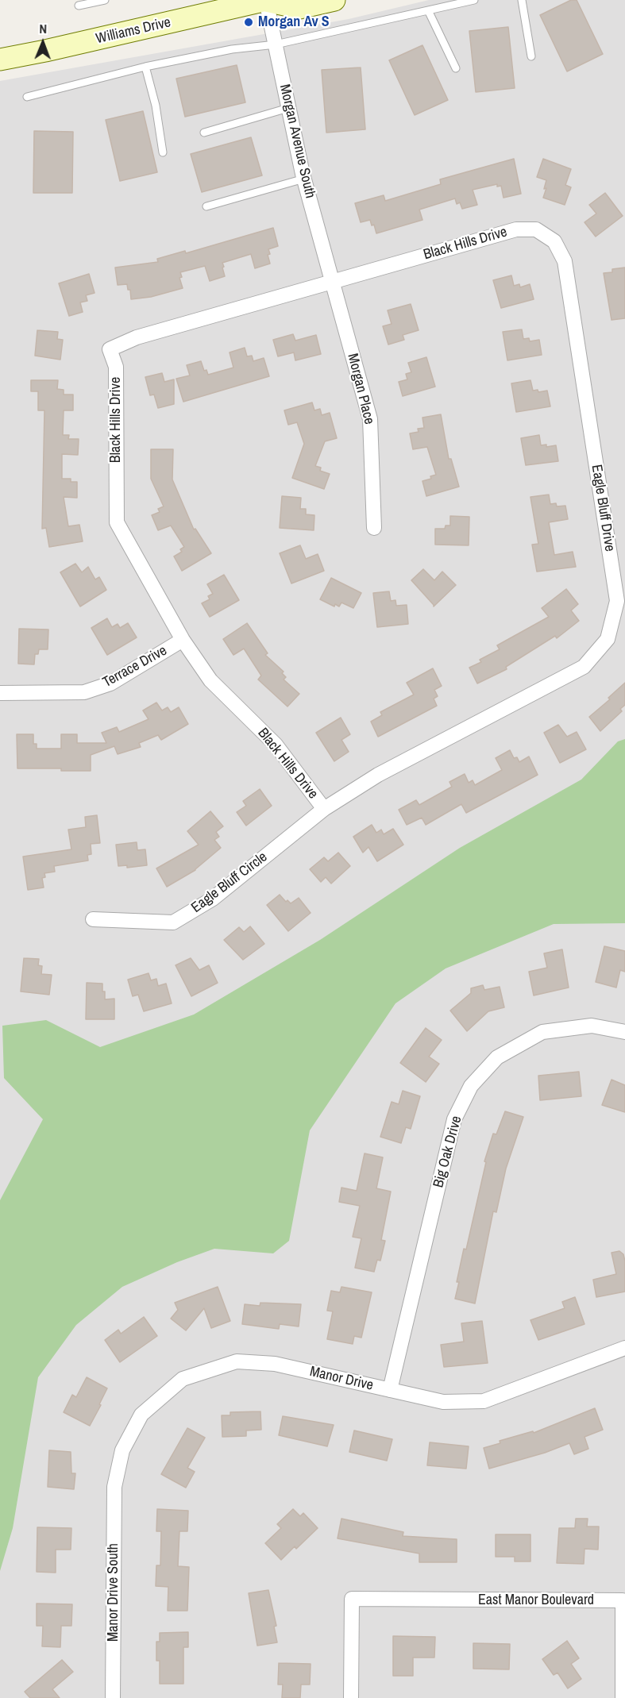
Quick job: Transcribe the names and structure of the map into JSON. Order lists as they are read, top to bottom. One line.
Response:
{"streets":{"main road":["Williams Drive"],"street":["Morgan Avenue South","Black Hills Drive","Morgan Place","Eagle Bluff Drive","Terrace Drive","Eagle Bluff Circle","Big Oak Drive","Manor Drive","Manor Drive South","East Manor Boulevard"]},"crossings":[["Williams Drive","Morgan Avenue South"],["Morgan Avenue South","Black Hills Drive"],["Morgan Avenue South","Morgan Place"],["Black Hills Drive","Morgan Place"],["Black Hills Drive","Eagle Bluff Drive"],["Black Hills Drive","Terrace Drive"],["Black Hills Drive","Eagle Bluff Circle"],["Eagle Bluff Drive","Eagle Bluff Circle"],["Big Oak Drive","Manor Drive"],["Manor Drive","Manor Drive South"]],"places":["Morgan Av S"],"north":"top"}
